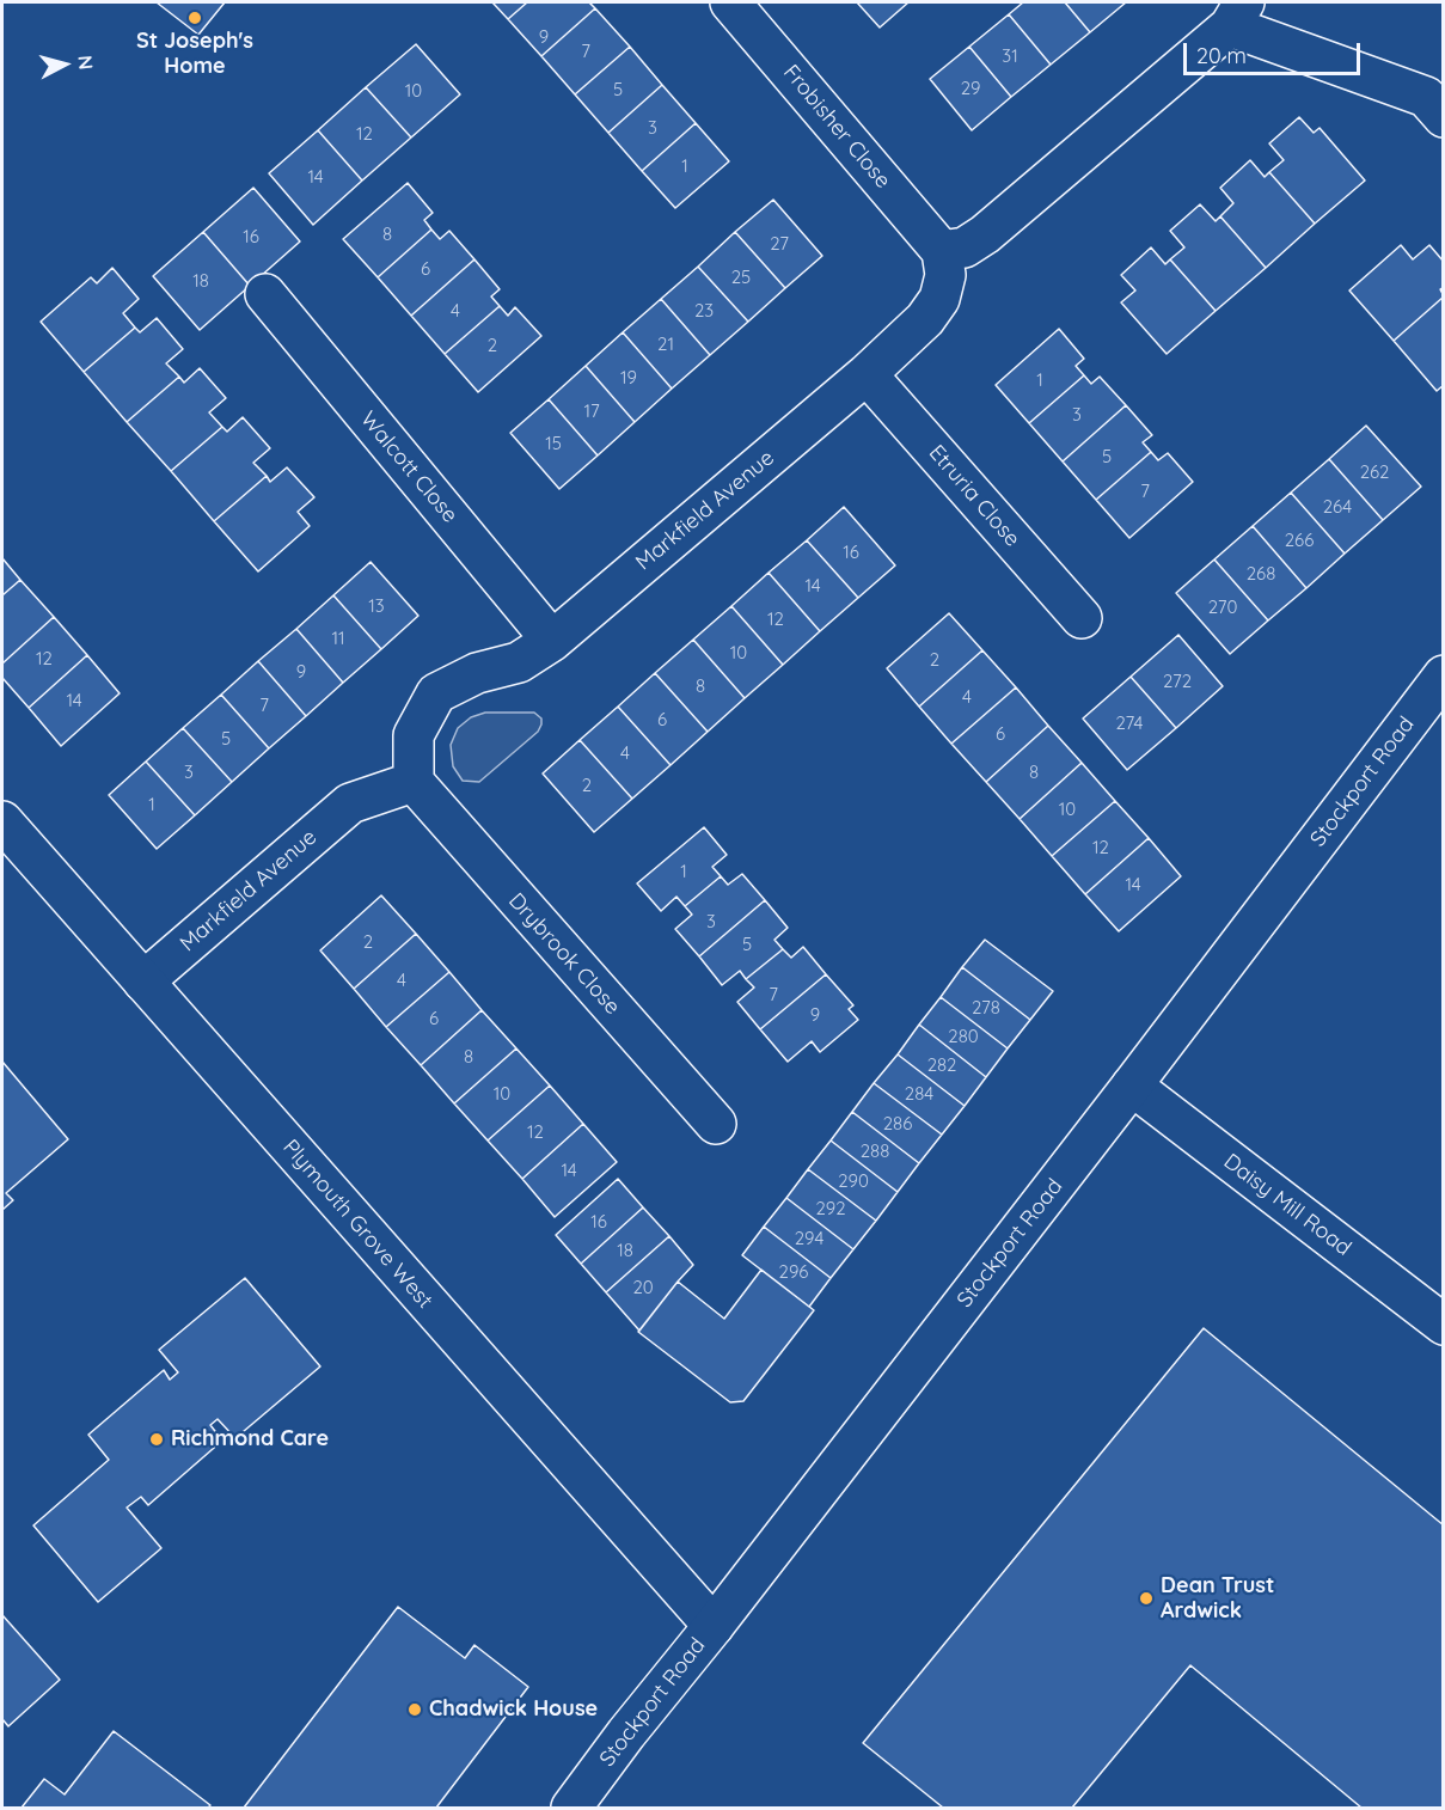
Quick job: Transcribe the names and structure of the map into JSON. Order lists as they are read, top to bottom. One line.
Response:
{"streets":{"main road":["Frobisher Close","Walcott Close","Etruria Close","Markfield Avenue","Stockport Road","Drybrook Close","Daisy Mill Road","Plymouth Grove West"]},"crossings":[["Frobisher Close","Markfield Avenue"],["Walcott Close","Markfield Avenue"],["Etruria Close","Markfield Avenue"],["Markfield Avenue","Drybrook Close"],["Markfield Avenue","Plymouth Grove West"],["Stockport Road","Daisy Mill Road"],["Stockport Road","Plymouth Grove West"]],"places":["St Joseph's Home","Richmond Care","Dean Trust Ardwick","Chadwick House"],"house_numbers":["9","7","31","29","5","10","3","12","1","14","8","16","27","6","25","18","4","23","21","2","19","1","17","3","15","5","262","7","264","266","16","268","14","13","270","12","11","10","12","2","9","272","8","4","14","7","6","274","6","5","4","3","8","2","1","10","12","1","14","3","2","5","4","7","278","9","6","280","8","282","10","284","286","12","288","14","290","292","16","294","18","296","20"],"scale_bar":"20 m","north":"right"}
